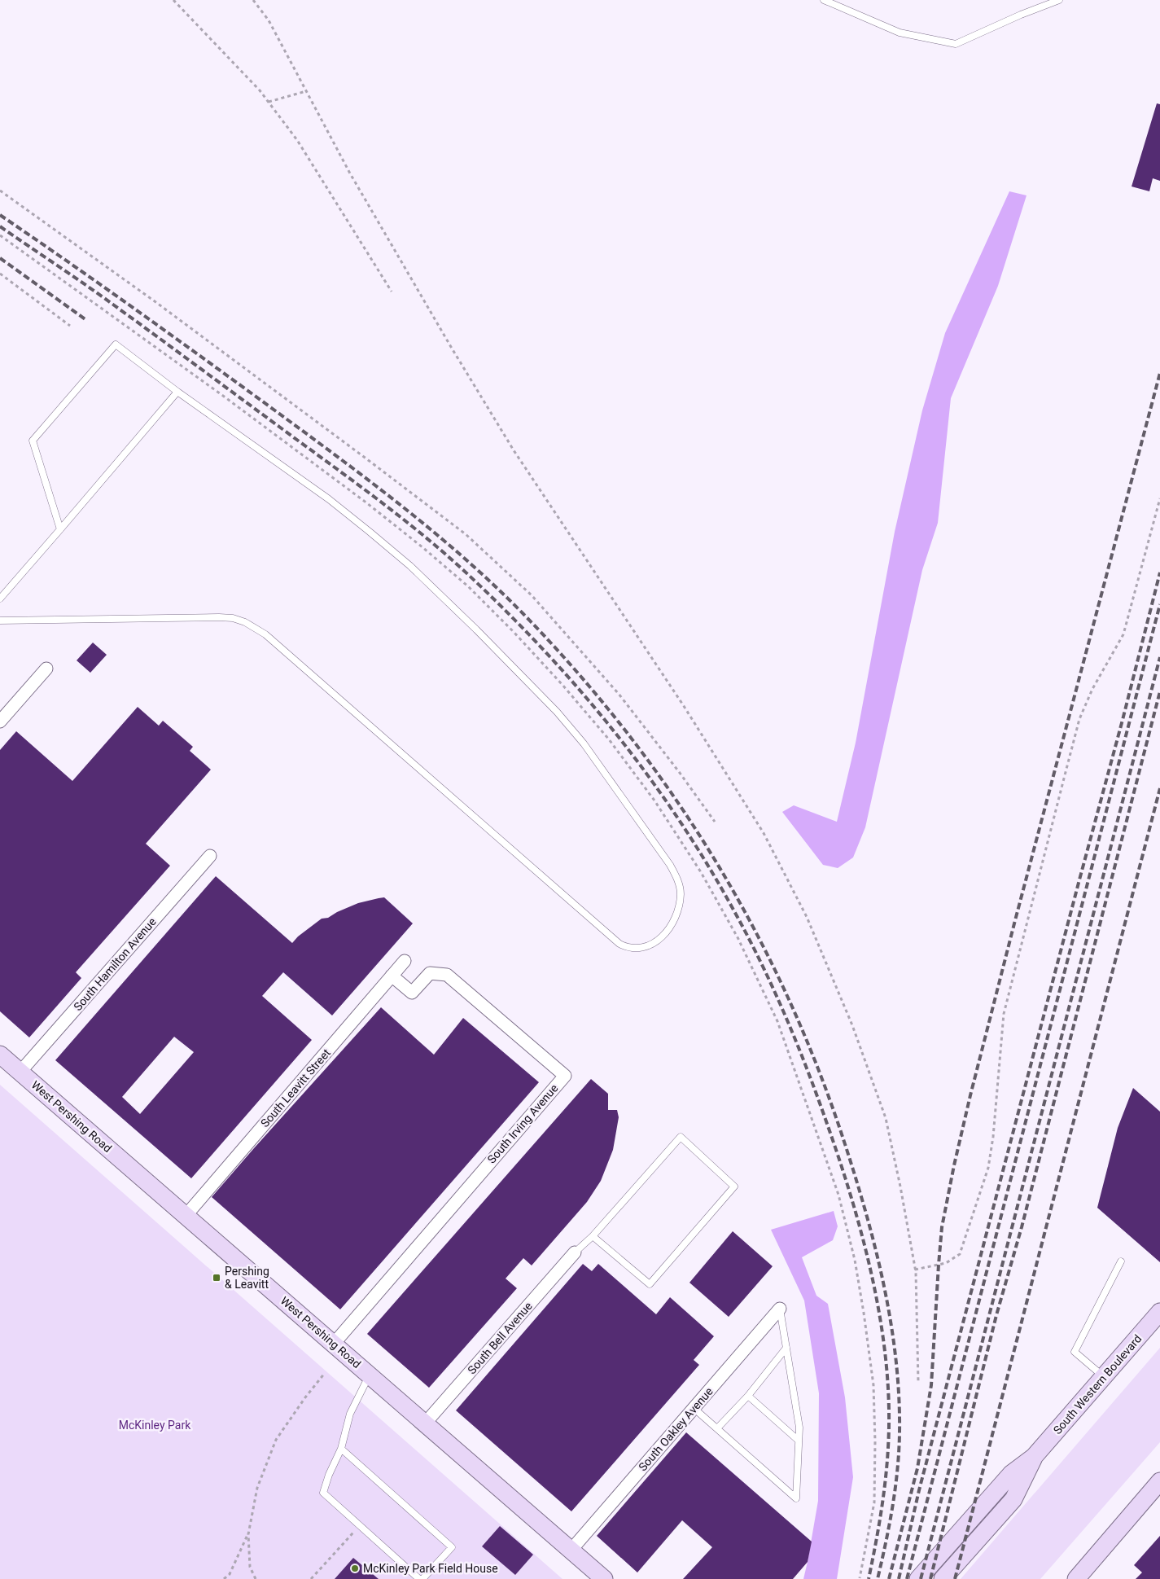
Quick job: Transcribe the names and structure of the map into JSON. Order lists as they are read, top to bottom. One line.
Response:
{"streets":{"main road":["West Pershing Road","South Western Boulevard"],"street":["South Hamilton Avenue","South Leavitt Street","South Irving Avenue","South Bell Avenue","South Oakley Avenue"]},"crossings":[["South Hamilton Avenue","West Pershing Road"],["South Leavitt Street","West Pershing Road"],["South Leavitt Street","South Irving Avenue"],["West Pershing Road","South Irving Avenue"],["West Pershing Road","South Bell Avenue"],["West Pershing Road","South Oakley Avenue"]],"parks":["McKinley Park"],"places":{"transit":["Pershing & Leavitt"],"other":["McKinley Park Field House"]}}
